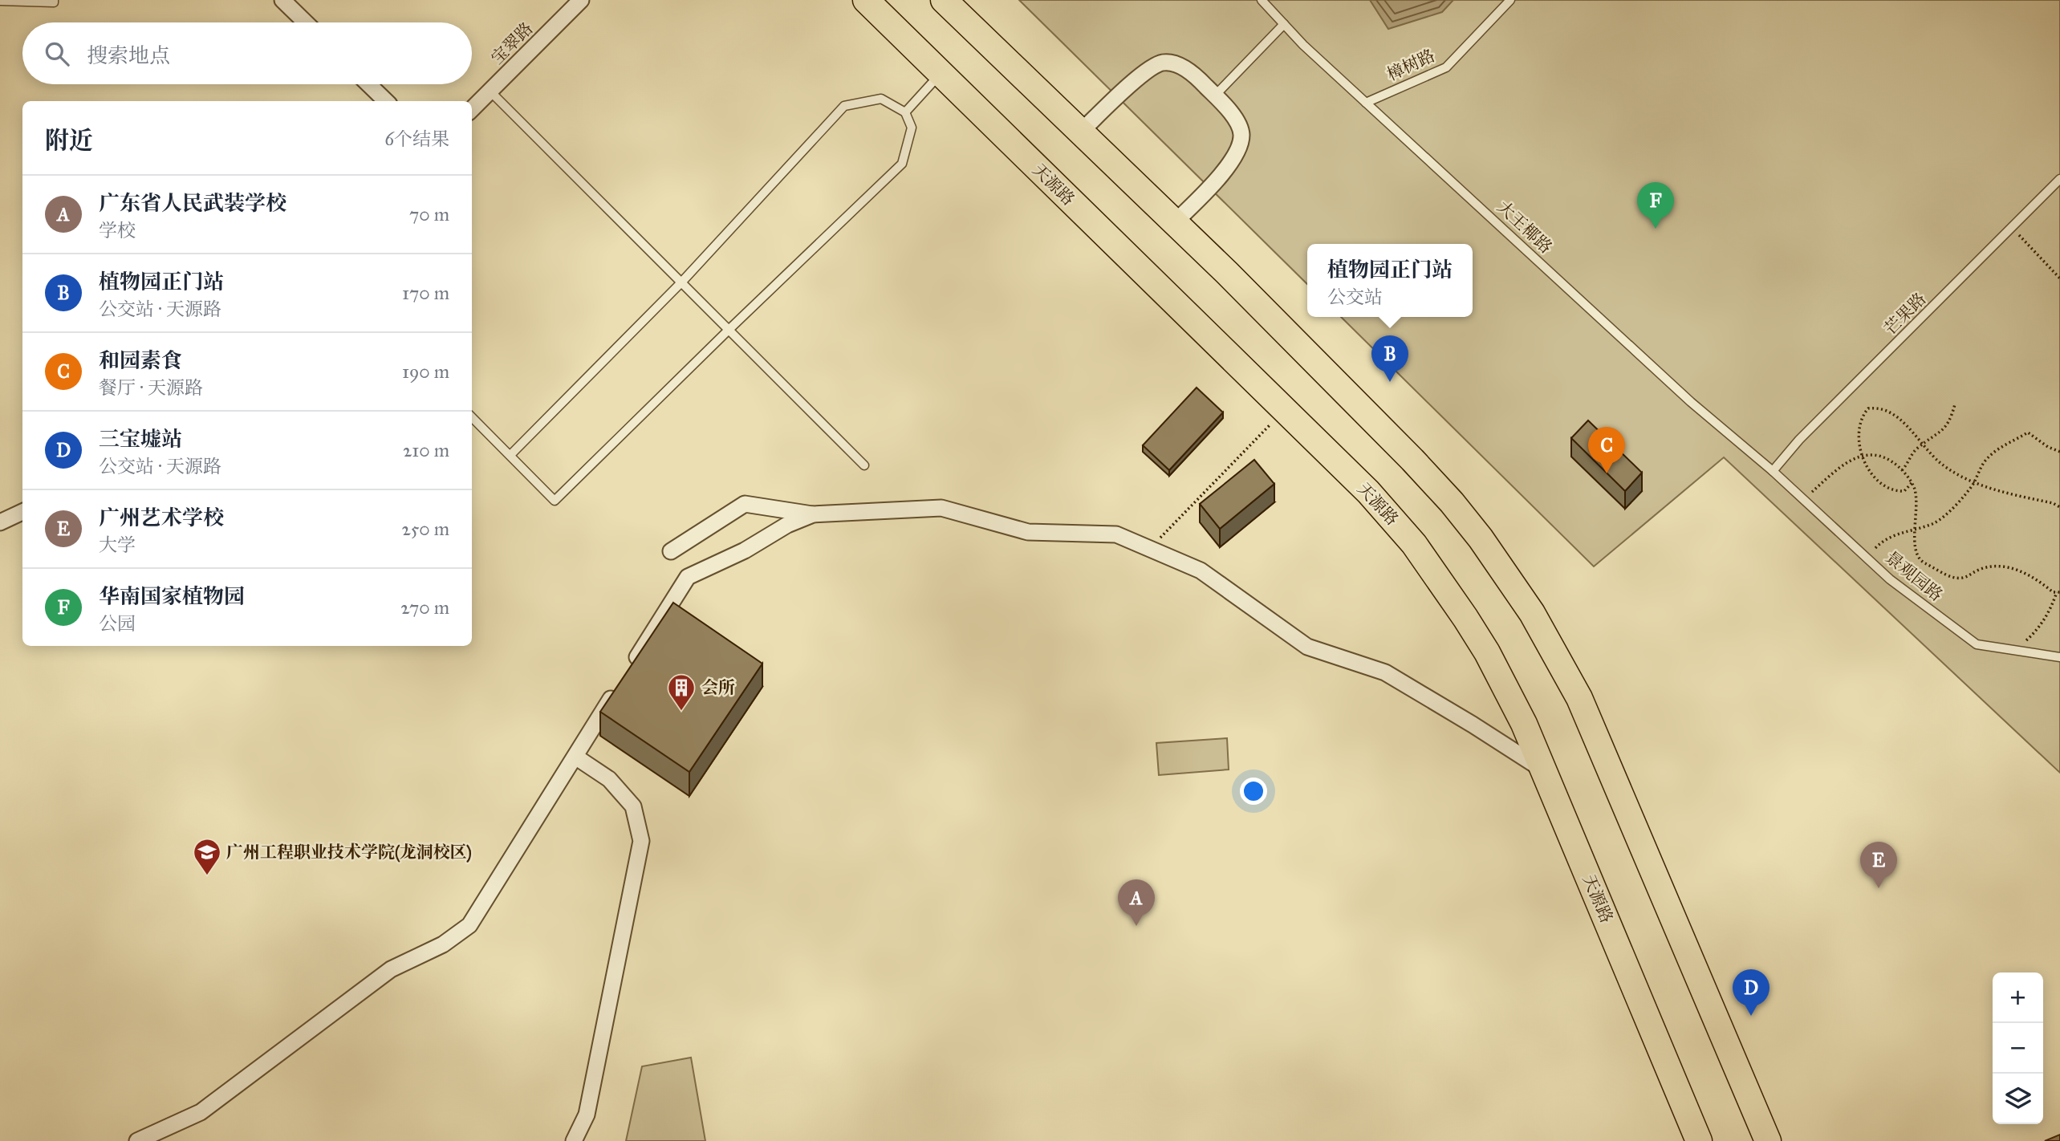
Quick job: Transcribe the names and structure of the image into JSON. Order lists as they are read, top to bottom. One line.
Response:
{"streets":{"highway":["天源路"],"street":["宝翠路"],"lane":["樟树路","大王椰路","芒果路","景观园路"]},"crossings":[["樟树路","大王椰路"],["大王椰路","芒果路"],["大王椰路","景观园路"],["芒果路","景观园路"]],"places":{"building":["会所"],"school or university":["广州工程职业技术学院(龙洞校区)"]},"page":{"search":"搜索地点","heading":["附近","6个结果"],"list":[{"mark":"A","name":"广东省人民武装学校","note":"学校","value":"70 m"},{"mark":"B","name":"植物园正门站","note":"公交站 · 天源路","value":"170 m"},{"mark":"C","name":"和园素食","note":"餐厅 · 天源路","value":"190 m"},{"mark":"D","name":"三宝墟站","note":"公交站 · 天源路","value":"210 m"},{"mark":"E","name":"广州艺术学校","note":"大学","value":"250 m"},{"mark":"F","name":"华南国家植物园","note":"公园","value":"270 m"}],"pins":["F","B","C","E","A","D"],"popup":["植物园正门站","公交站"],"map_buttons":["+","−"]}}
